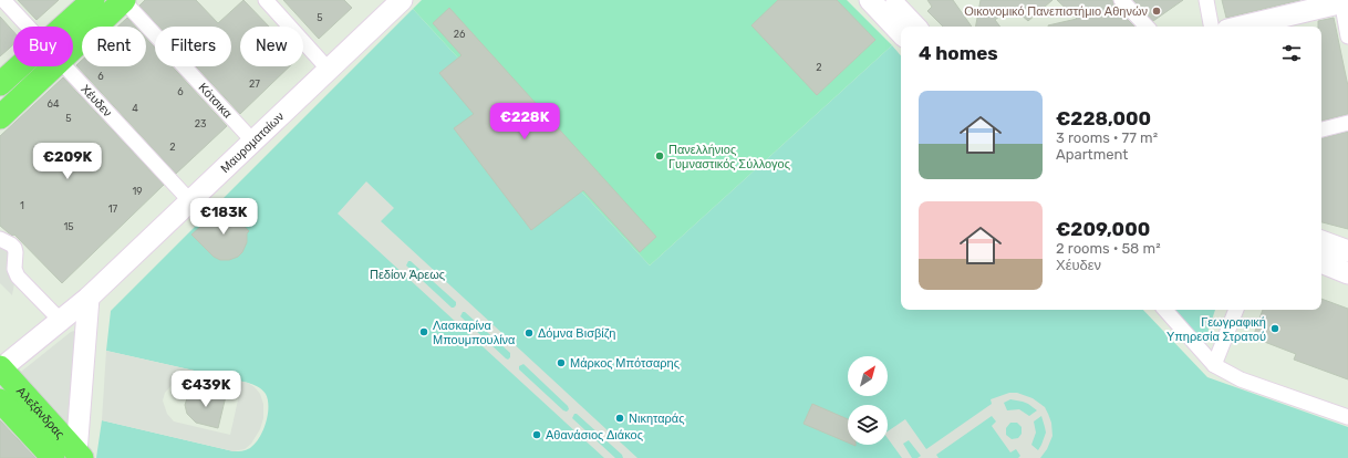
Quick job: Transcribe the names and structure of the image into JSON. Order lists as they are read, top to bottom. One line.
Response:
{"streets":{"main road":["Μαυροματαίων","Αλεξάνδρας"],"street":["Χέυδεν","Κότσικα"]},"crossings":[["Χέυδεν","Μαυροματαίων"],["Κότσικα","Μαυροματαίων"],["Μαυροματαίων","Αλεξάνδρας"]],"parks":["Πεδίον Άρεως"],"places":["Οικονομικό Πανεπιστήμιο Αθηνών","Πανελλήνιος Γυμναστικός Σύλλογος","Γεωγραφική Υπηρεσία Στρατού","Λασκαρίνα Μπουμπουλίνα","Δόμνα Βισβίζη","Μάρκος Μπότσαρης","Νικηταράς","Αθανάσιος Διάκος"],"house_numbers":["5","26","2","6","27","6","64","4","5","23","2","19","1","17","15"],"north":"top right","page":{"chip":["Buy","Rent","Filters","New"],"heading":"4 homes","list":[{"name":"€228,000","note":"3 rooms · 77 m² · Apartment"},{"name":"€209,000","note":"2 rooms · 58 m² · Χέυδεν"}],"price":["€228K","€209K","€183K","€439K"]}}
